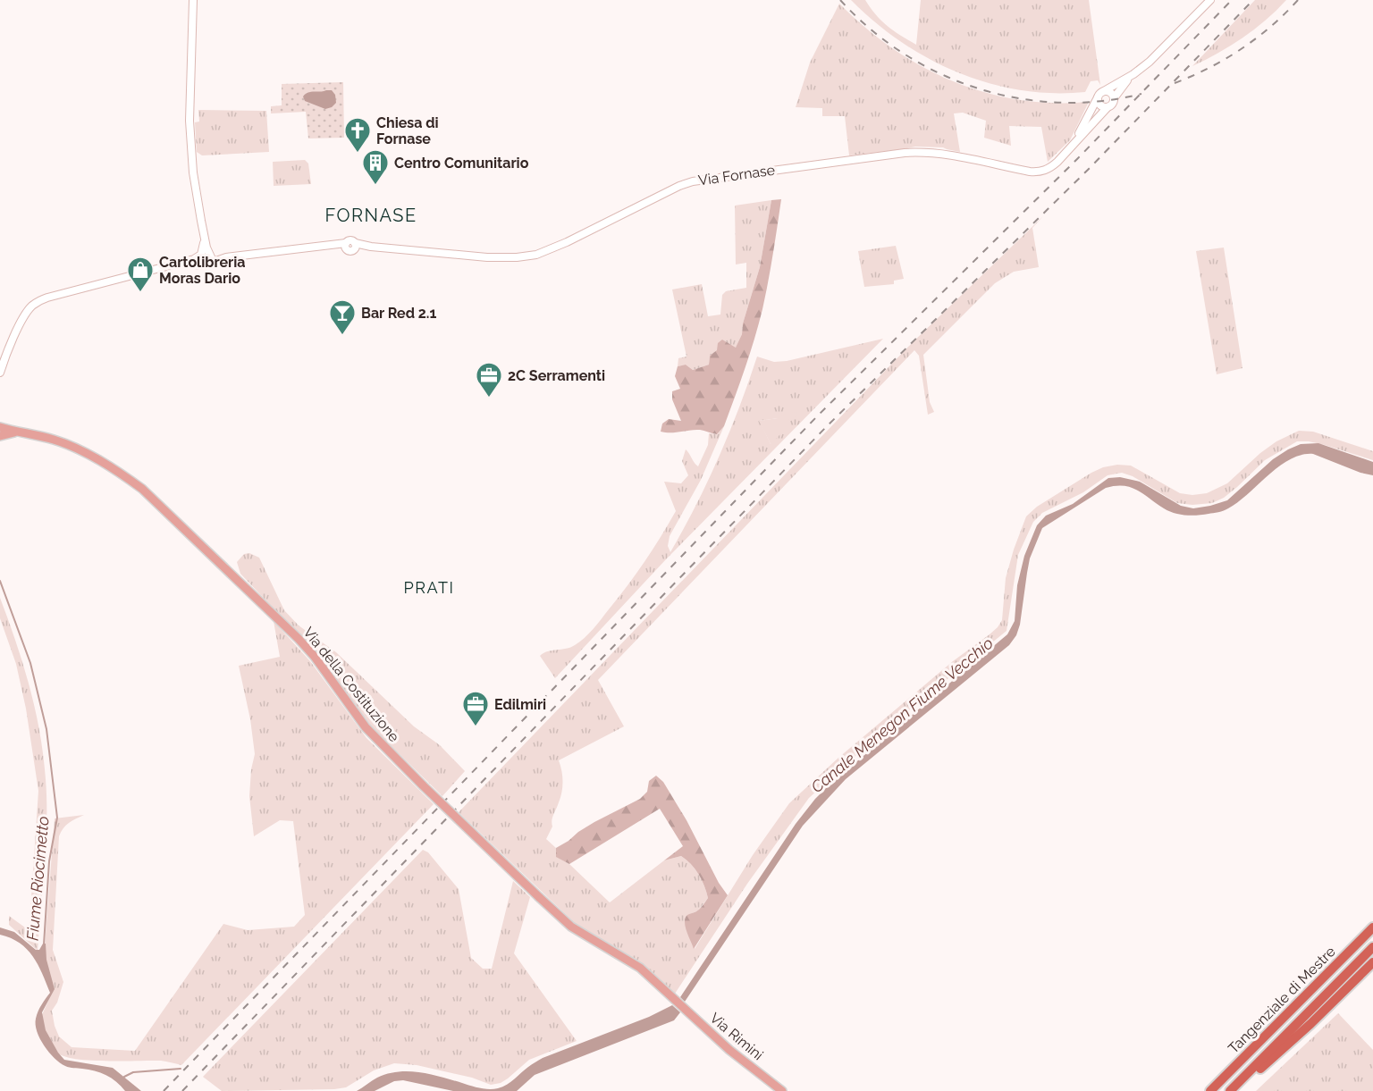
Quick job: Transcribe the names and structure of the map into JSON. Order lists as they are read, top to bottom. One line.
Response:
{"streets":{"highway":["Tangenziale di Mestre"],"main road":["Via della Costituzione","Via Rimini"],"street":["Via Fornase"]},"crossings":[["Via della Costituzione","Via Rimini"]],"districts":["FORNASE","PRATI"],"water":["Canale Menegon Fiume Vecchio","Fiume Riocimetto"],"places":{"church":["Chiesa di Fornase"],"building":["Centro Comunitario"],"shop":["Cartolibreria Moras Dario"],"bar":["Bar Red 2.1"],"office":["2C Serramenti","Edilmiri"]}}
